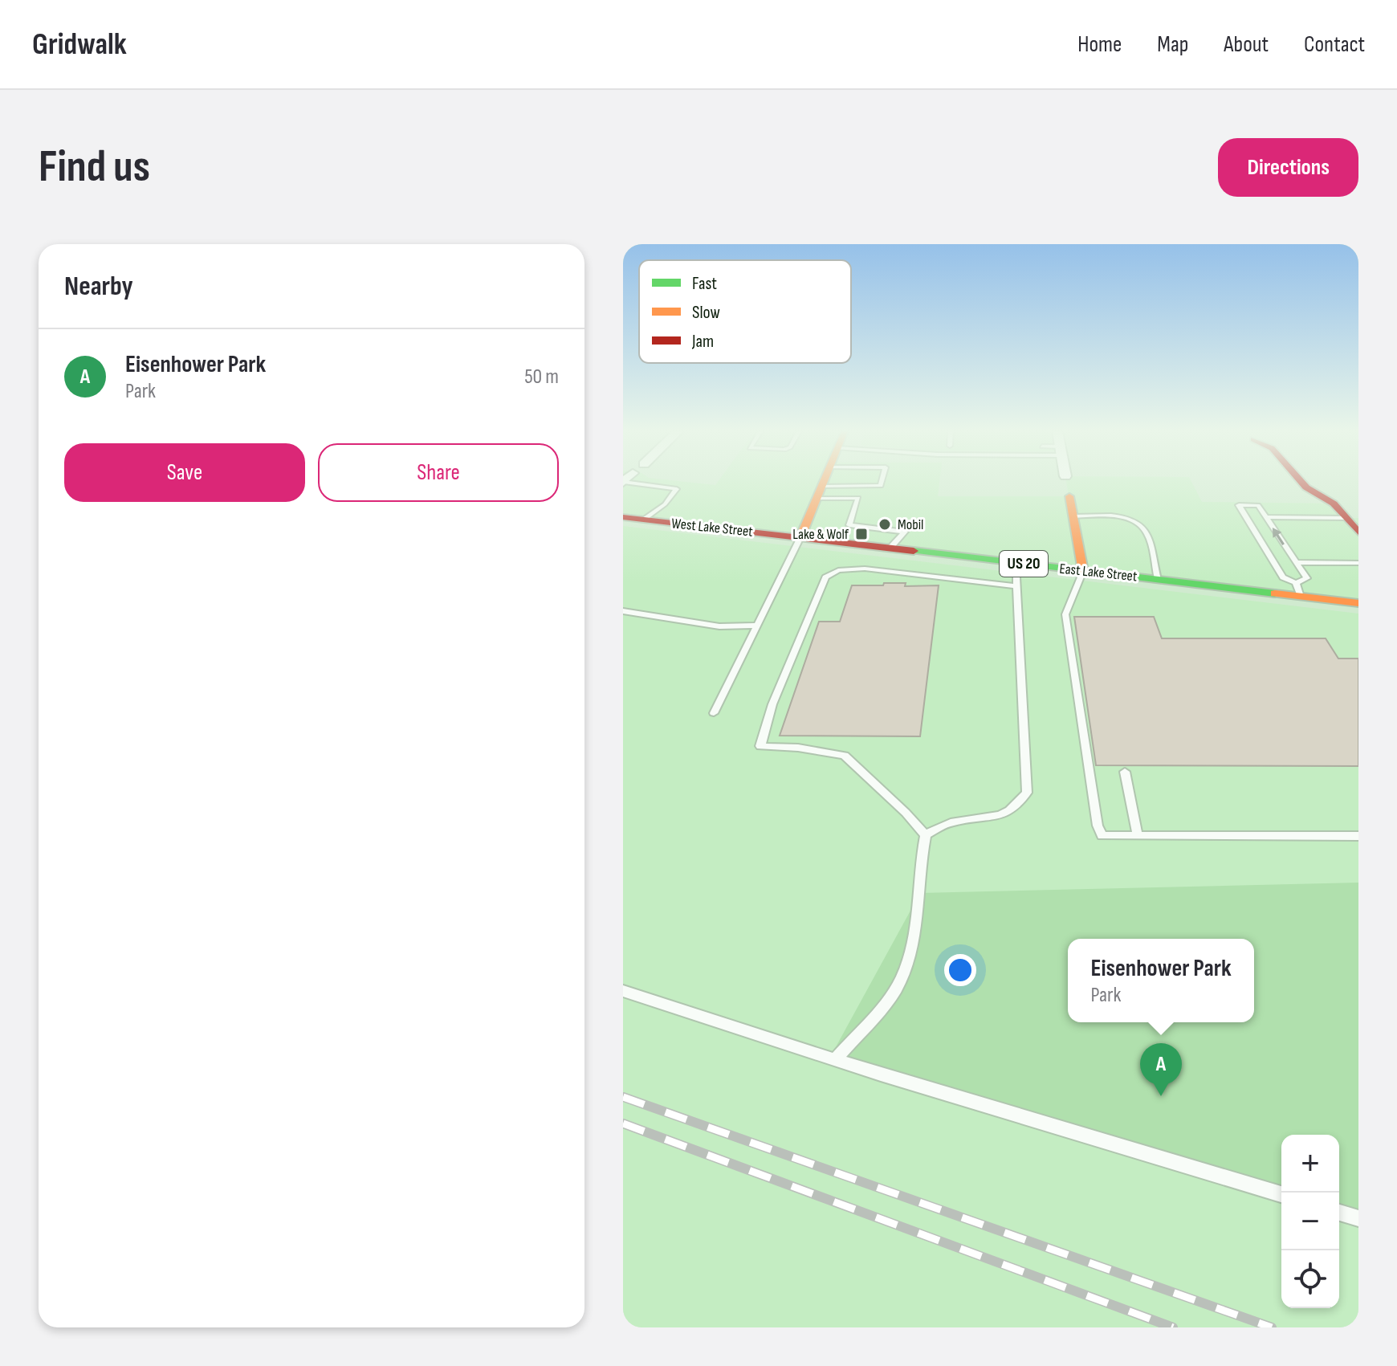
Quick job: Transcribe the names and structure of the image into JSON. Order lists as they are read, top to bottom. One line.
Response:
{"streets":{"main road":["West Lake Street","US 20","East Lake Street"]},"crossings":[["West Lake Street","East Lake Street"]],"places":{"other":["Mobil"],"transit":["Lake & Wolf"]},"legend":["Fast","Slow","Jam"],"page":{"header":"Gridwalk","nav":["Home","Map","About","Contact"],"buttons":["Directions",["Save","Share"]],"title":"Find us","heading":"Nearby","list":[{"mark":"A","name":"Eisenhower Park","note":"Park","value":"50 m"}],"popup":["Eisenhower Park","Park"],"pins":"A","map_buttons":["+","−"]}}
